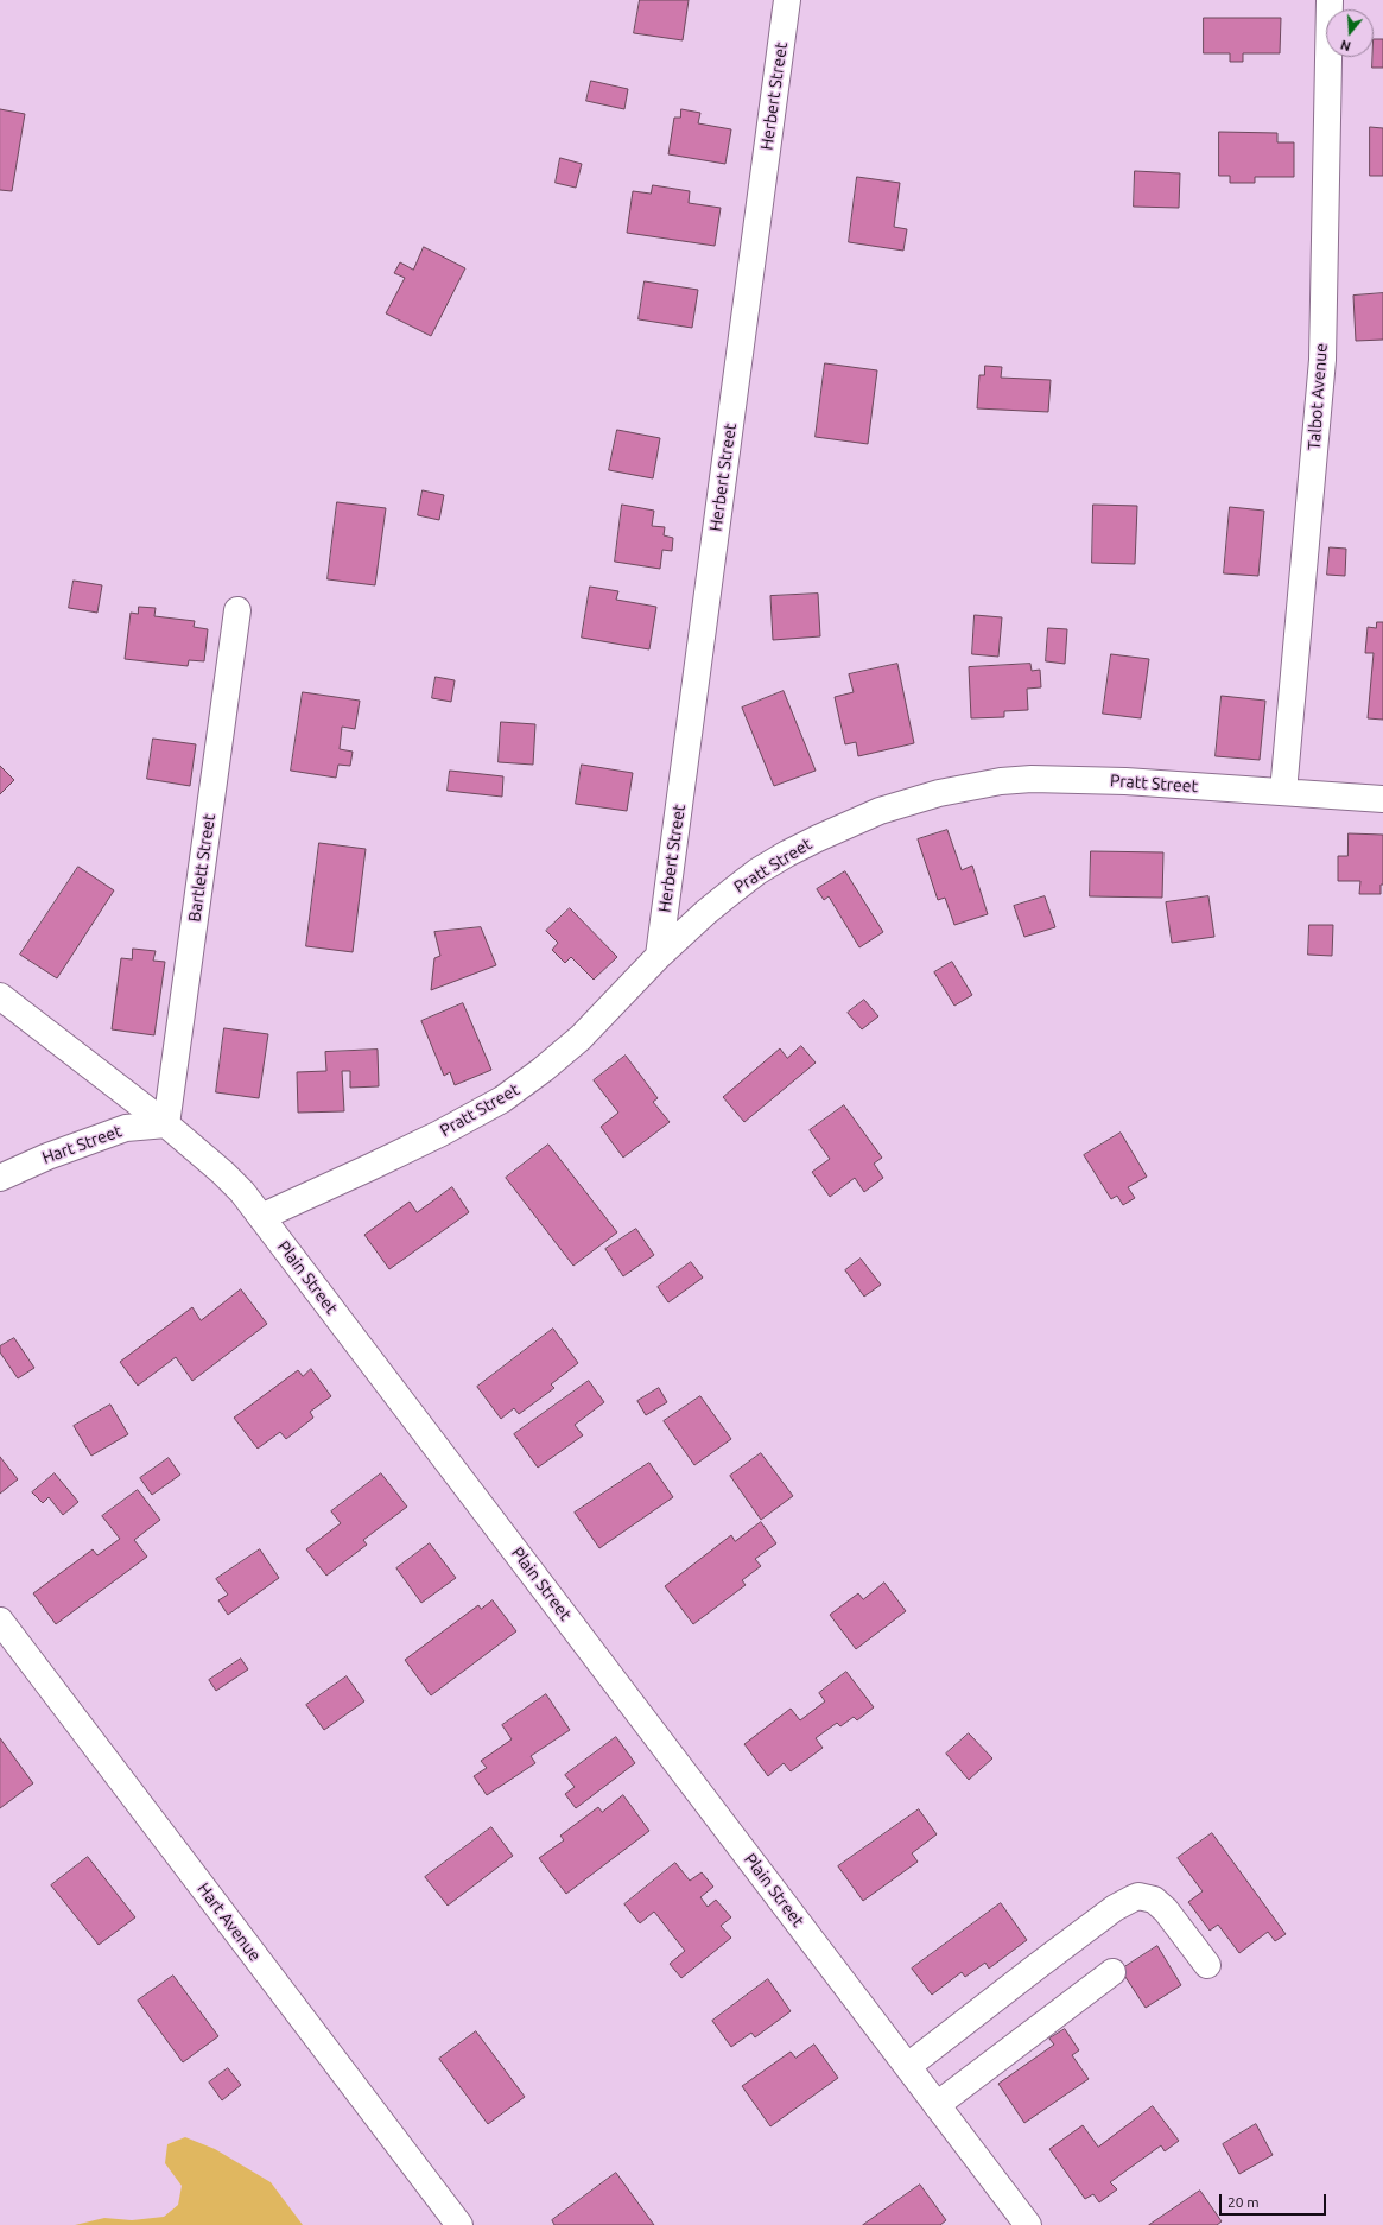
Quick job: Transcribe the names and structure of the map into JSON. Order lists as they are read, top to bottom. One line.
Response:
{"streets":{"street":["Herbert Street","Talbot Avenue","Pratt Street","Bartlett Street","Hart Street","Plain Street","Hart Avenue"]},"crossings":[["Herbert Street","Pratt Street"],["Talbot Avenue","Pratt Street"],["Pratt Street","Plain Street"],["Bartlett Street","Hart Street"],["Bartlett Street","Plain Street"],["Hart Street","Plain Street"]],"scale_bar":"20 m","north":"bottom"}
